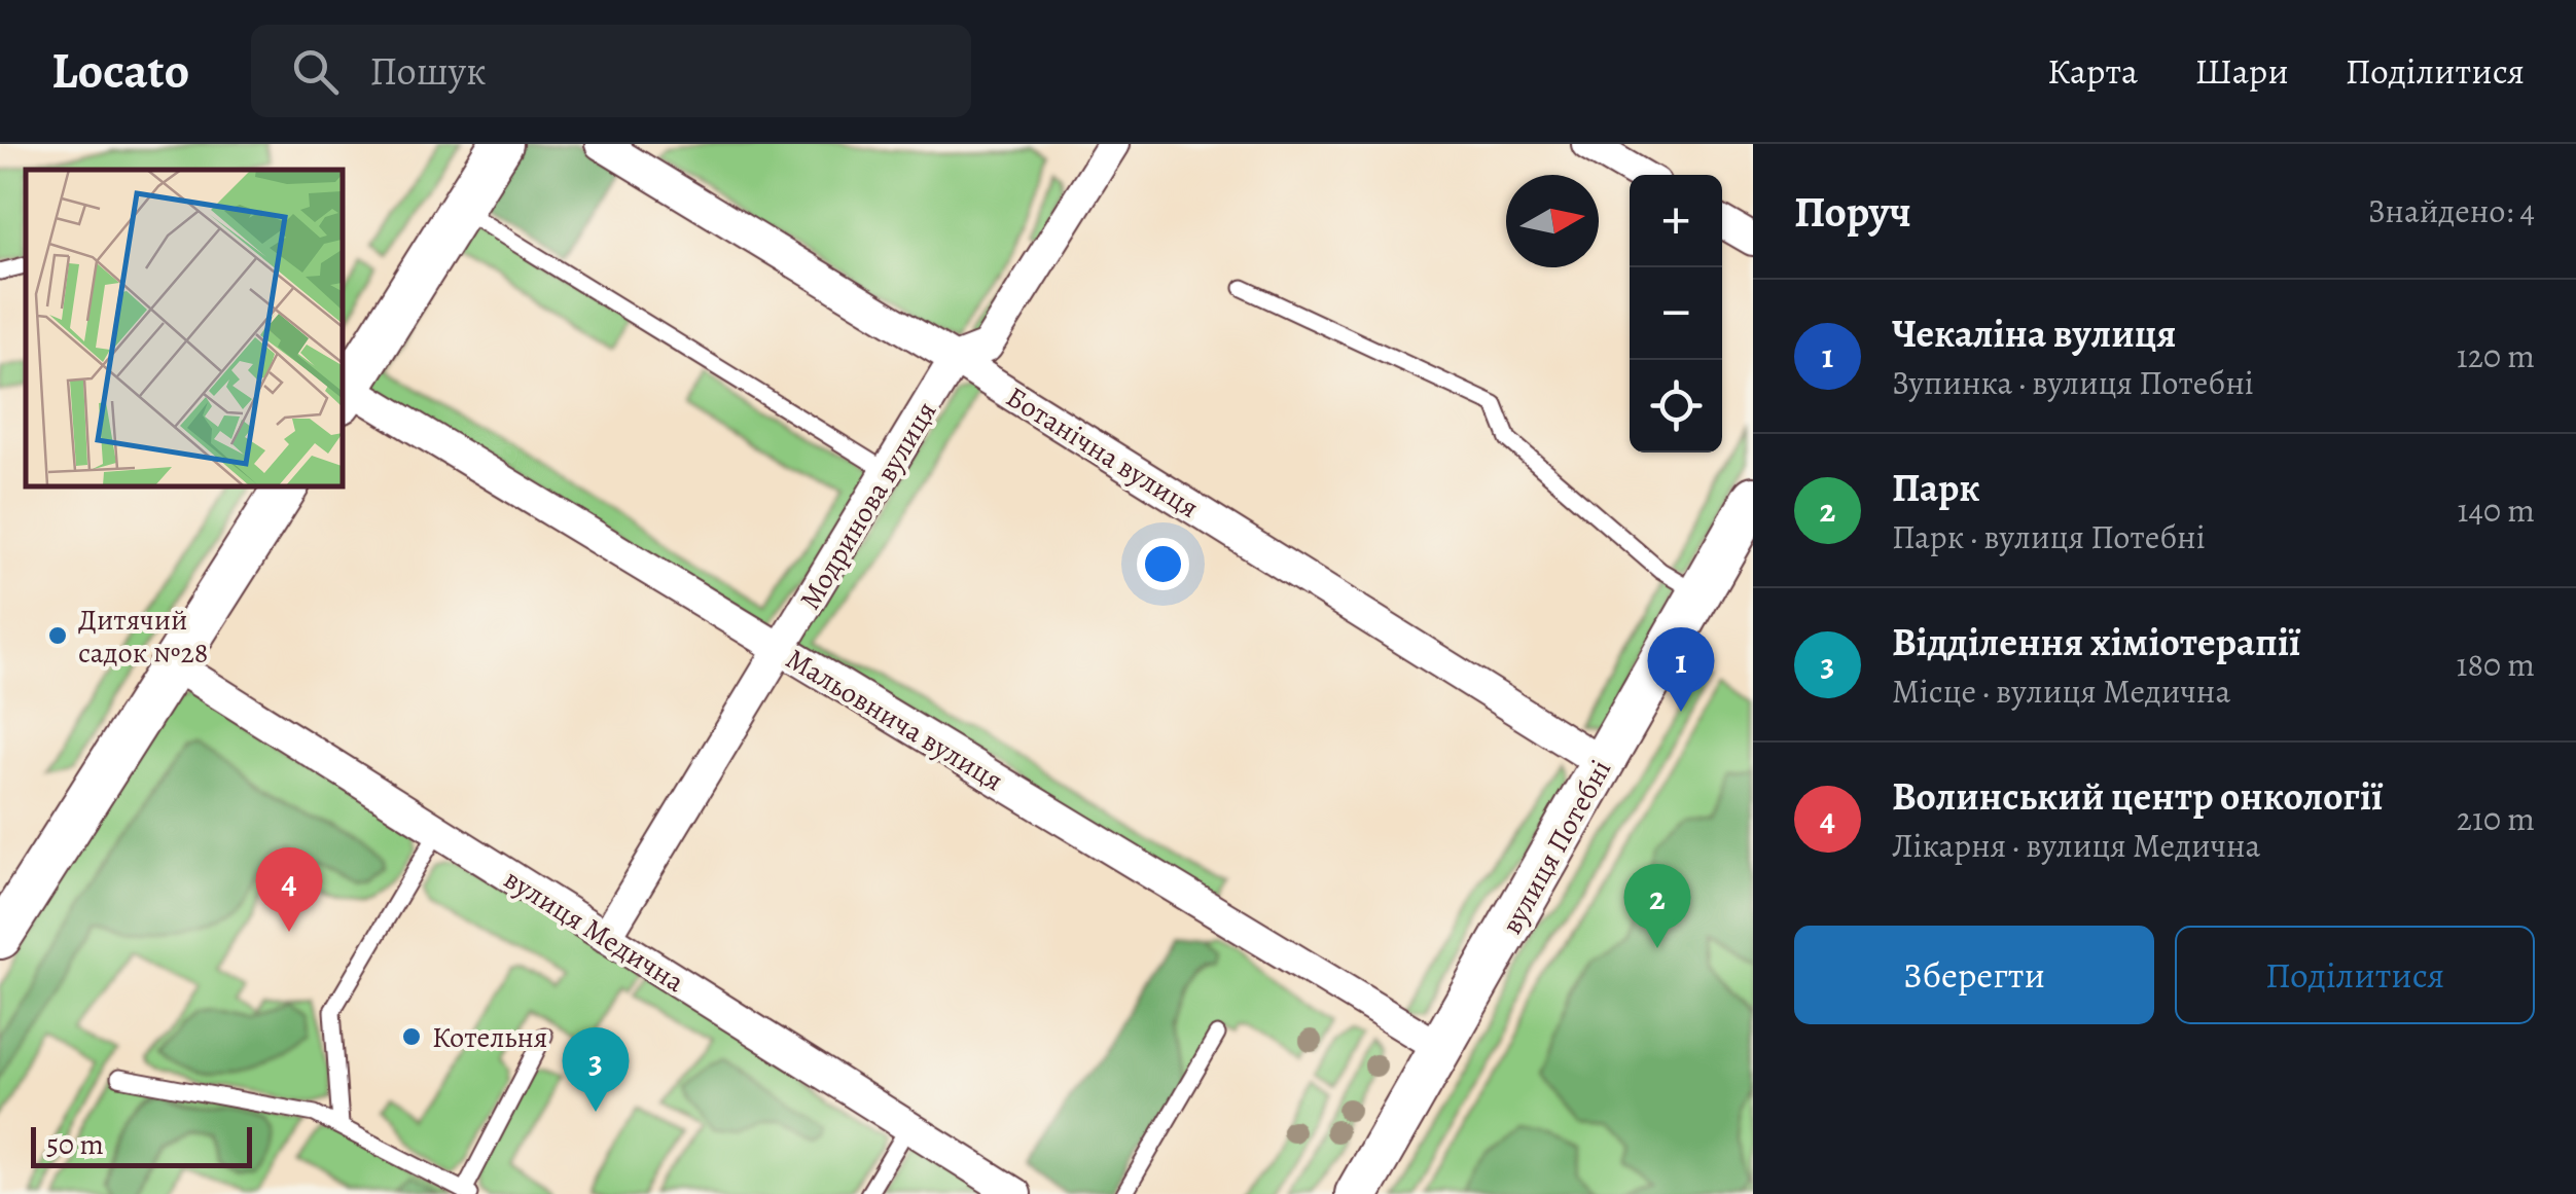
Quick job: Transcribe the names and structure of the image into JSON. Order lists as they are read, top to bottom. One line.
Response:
{"streets":{"street":["Ботанічна вулиця","Модринова вулиця","Мальовнича вулиця","вулиця Потебні","вулиця Медична"]},"crossings":[["Ботанічна вулиця","Модринова вулиця"],["Ботанічна вулиця","вулиця Потебні"],["Модринова вулиця","Мальовнича вулиця"],["Модринова вулиця","вулиця Медична"],["Мальовнича вулиця","вулиця Потебні"]],"places":["Дитячий садок №28","Котельня"],"scale_bar":"50 m","north":"right","page":{"header":"Locato","search":"Пошук","nav":["Карта","Шари","Поділитися"],"heading":["Поруч","Знайдено: 4"],"map_buttons":["+","−"],"list":[{"mark":"1","name":"Чекаліна вулиця","note":"Зупинка · вулиця Потебні","value":"120 m"},{"mark":"2","name":"Парк","note":"Парк · вулиця Потебні","value":"140 m"},{"mark":"3","name":"Відділення хіміотерапії","note":"Місце · вулиця Медична","value":"180 m"},{"mark":"4","name":"Волинський центр онкології","note":"Лікарня · вулиця Медична","value":"210 m"}],"pins":["1","4","2","3"],"buttons":["Зберегти","Поділитися"],"scale":"50 m"}}
